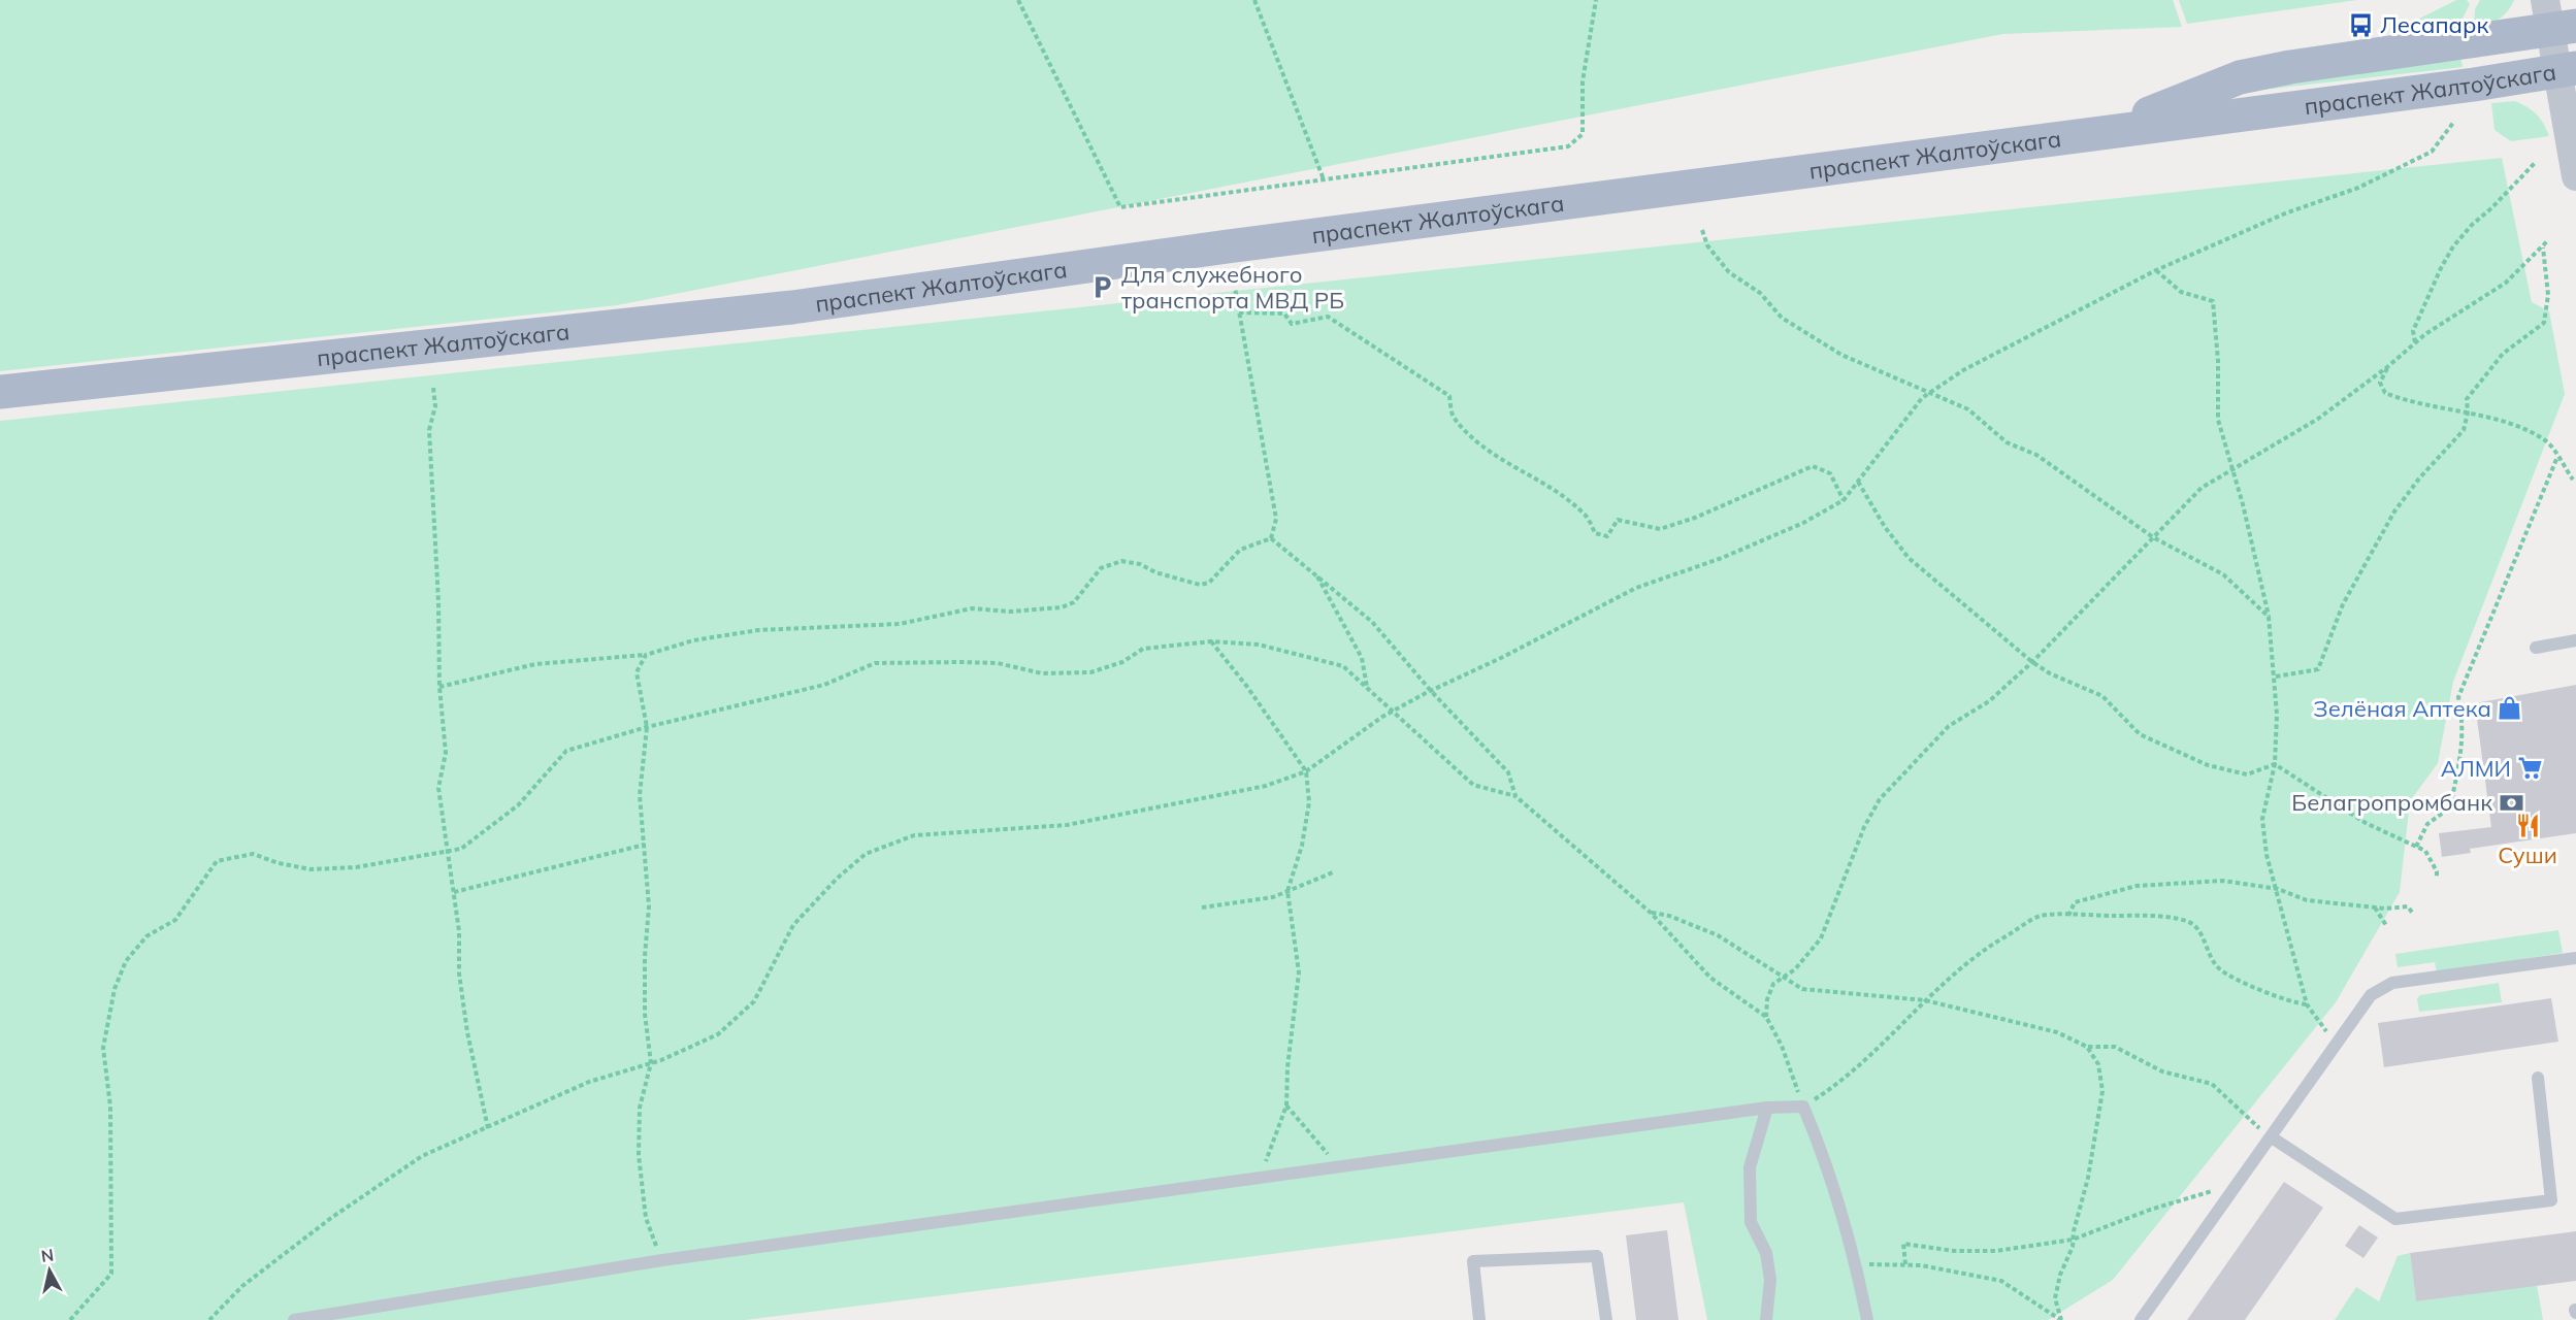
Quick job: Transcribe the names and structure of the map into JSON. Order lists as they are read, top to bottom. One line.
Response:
{"streets":{"main road":["праспект Жалтоўскага"]},"places":{"bus stop":["Лесапарк"],"parking":["Для служебного транспорта МВД РБ"],"shop":["Зелёная Аптека"],"supermarket":["АЛМИ"],"bank":["Белагропромбанк"],"restaurant":["Суши"]},"north":"top"}
